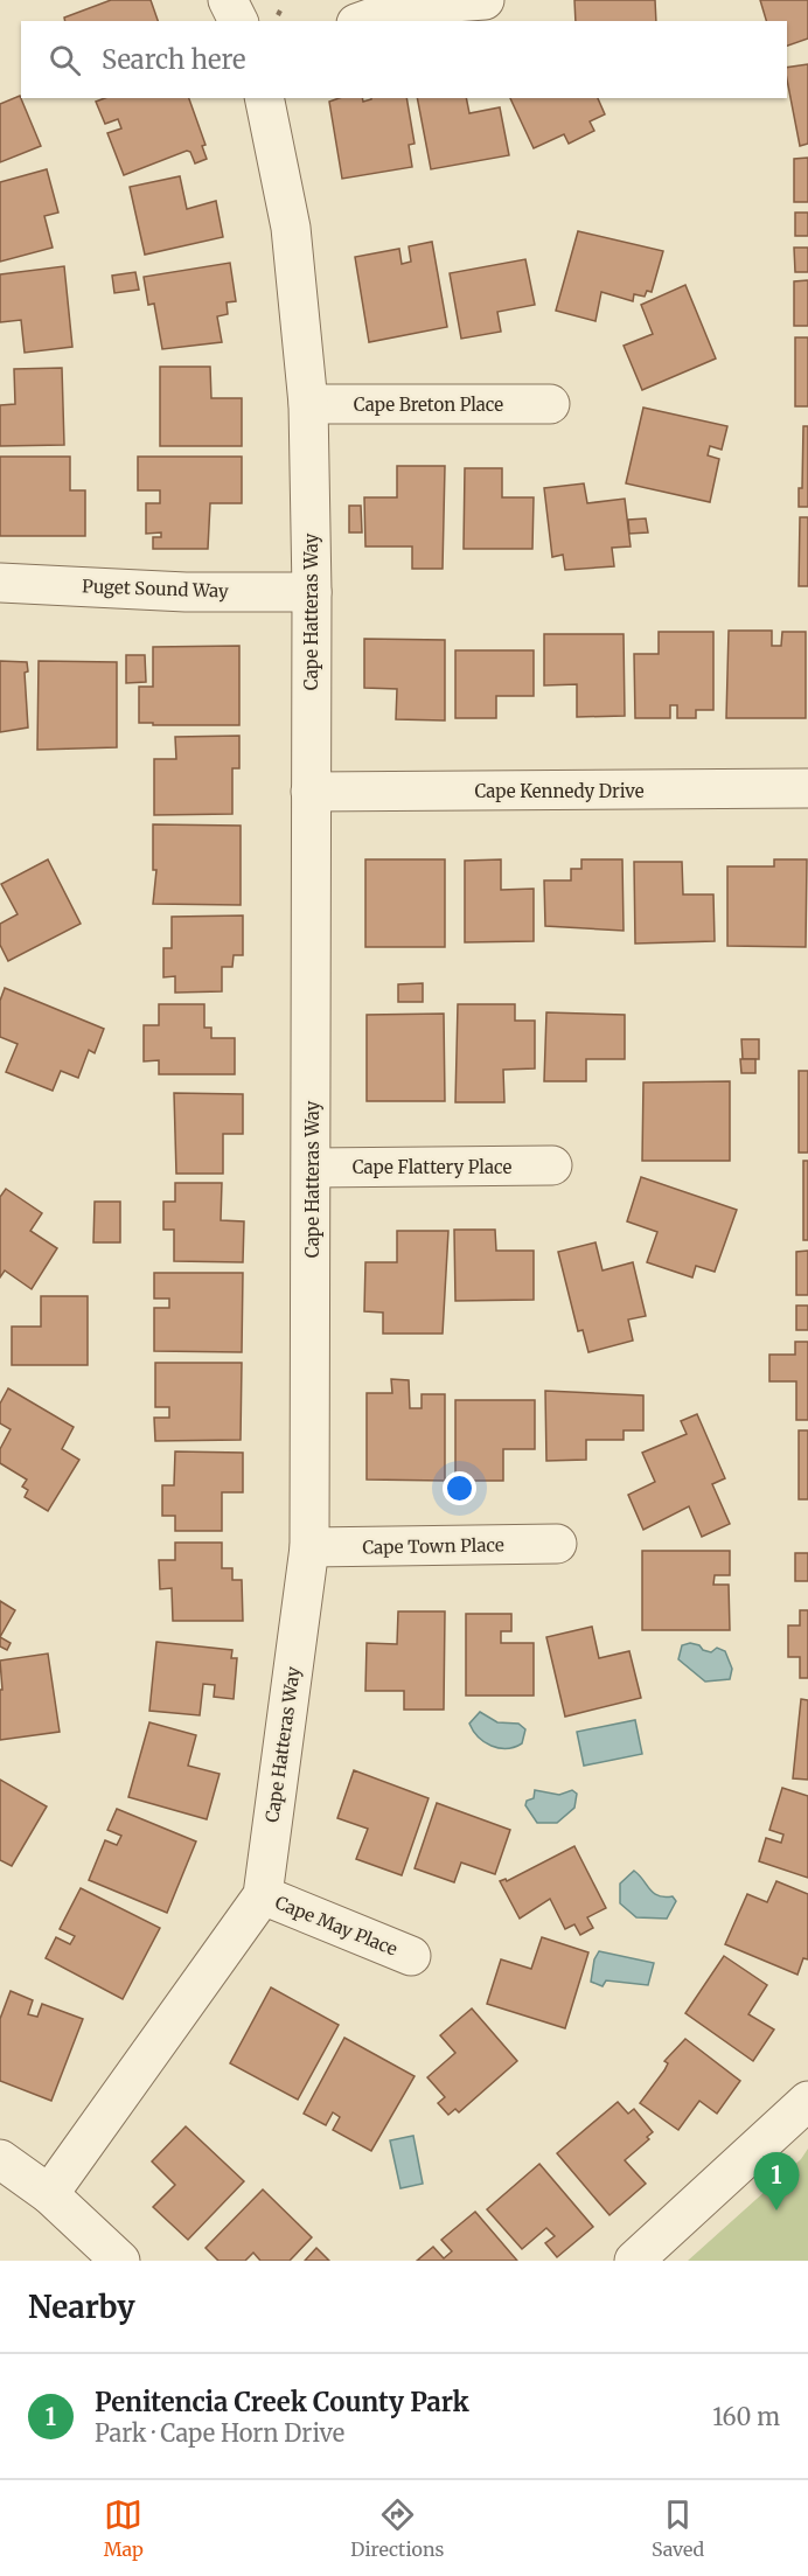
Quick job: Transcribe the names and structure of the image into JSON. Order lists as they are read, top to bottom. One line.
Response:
{"streets":{"street":["Cape Breton Place","Puget Sound Way","Cape Hatteras Way","Cape Kennedy Drive","Cape Flattery Place","Cape Town Place","Cape May Place"]},"crossings":[["Cape Breton Place","Cape Hatteras Way"],["Puget Sound Way","Cape Hatteras Way"],["Cape Hatteras Way","Cape Kennedy Drive"],["Cape Hatteras Way","Cape Flattery Place"],["Cape Hatteras Way","Cape Town Place"],["Cape Hatteras Way","Cape May Place"]],"page":{"search":"Search here","pins":"1","heading":"Nearby","list":[{"mark":"1","name":"Penitencia Creek County Park","note":"Park · Cape Horn Drive","value":"160 m"}],"nav":["Map","Directions","Saved"]}}
